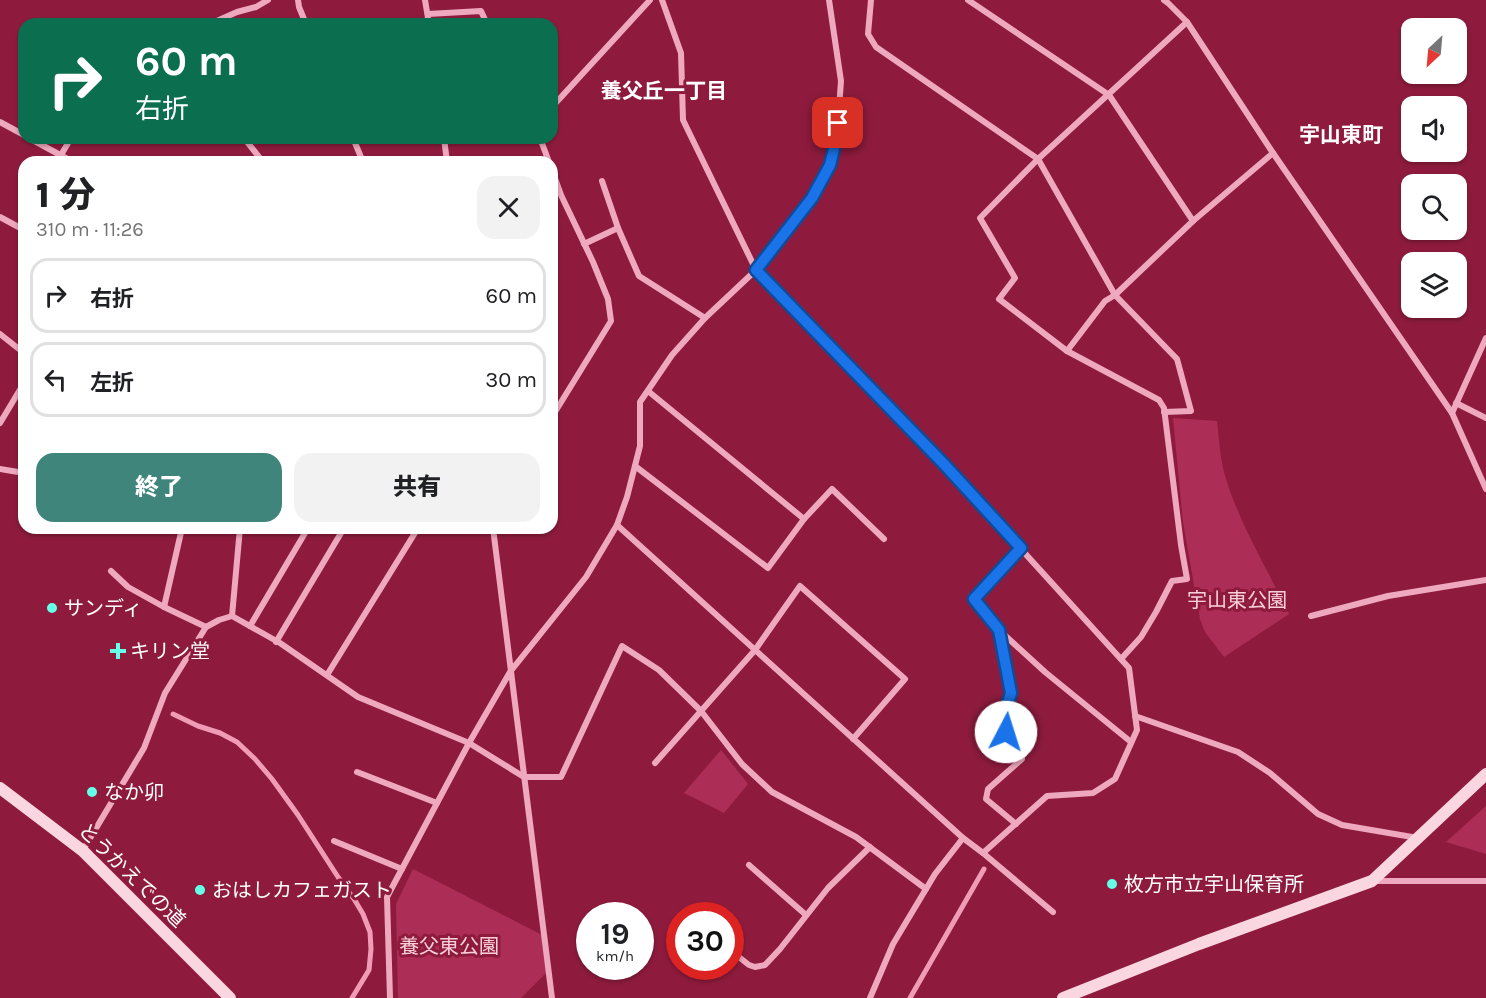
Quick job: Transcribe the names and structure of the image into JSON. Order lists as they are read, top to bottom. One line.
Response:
{"streets":{"street":["とうかえでの道"]},"districts":["養父丘一丁目","宇山東町"],"parks":["宇山東公園","養父東公園"],"places":{"other":["サンディ","なか卯","枚方市立宇山保育所","おはしカフェガスト"],"health":["キリン堂"]},"north":"bottom left","page":{"turn":["60 m","右折"],"heading":["1 分","310 m · 11:26"],"list":[{"name":"右折","value":"60 m"},{"name":"左折","value":"30 m"}],"buttons":["終了","共有"],"speed":"19 km/h","limit":"30"}}
